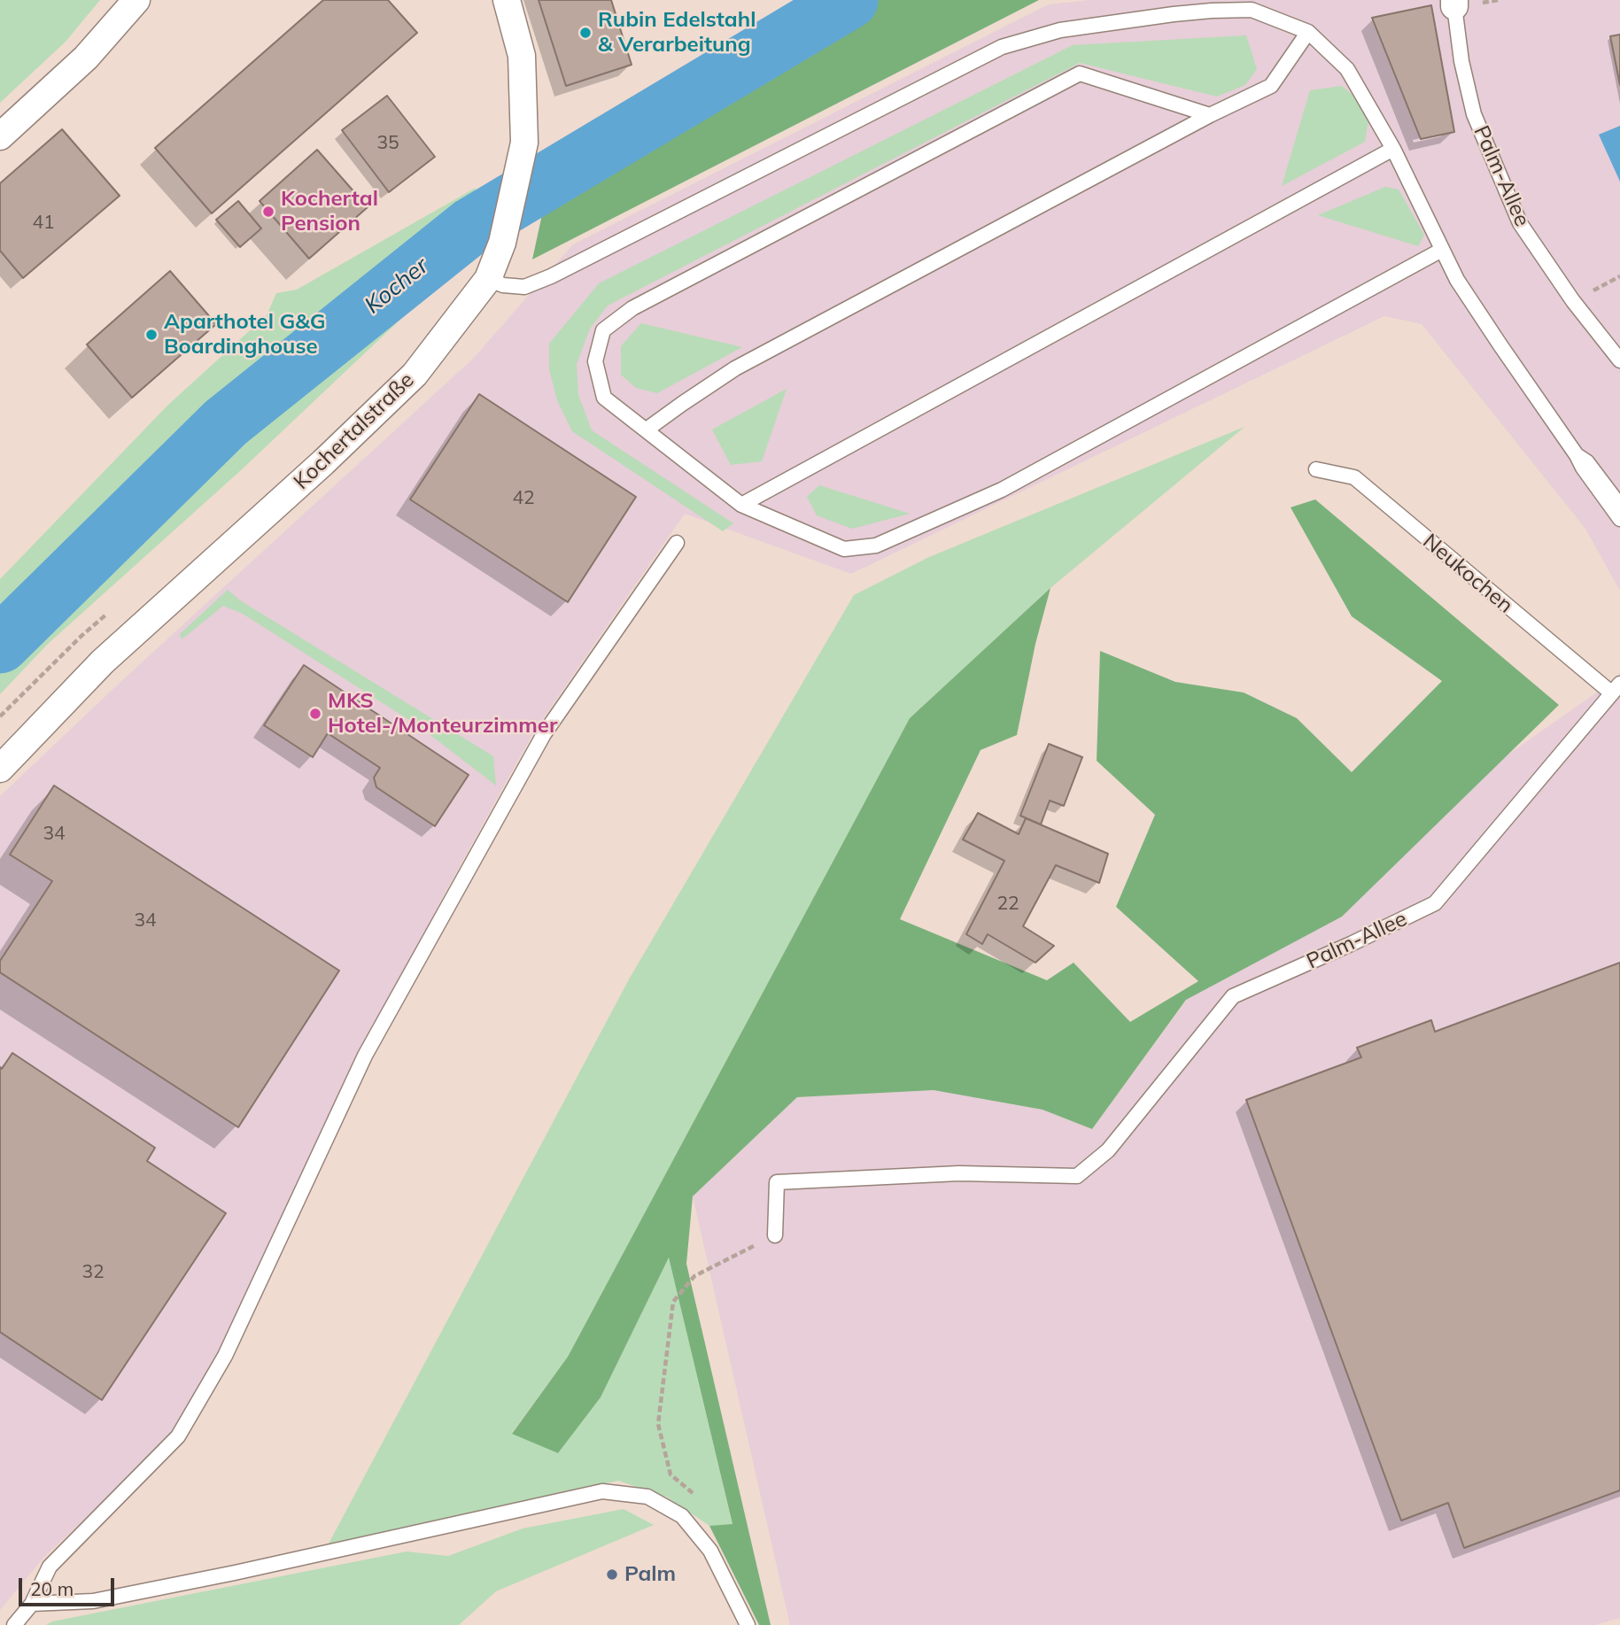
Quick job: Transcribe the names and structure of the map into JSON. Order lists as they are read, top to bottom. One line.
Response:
{"streets":{"street":["Kochertalstraße"],"lane":["Palm-Allee","Neukochen"]},"crossings":[["Palm-Allee","Neukochen"]],"water":["Kocher"],"places":["Rubin Edelstahl & Verarbeitung","Kochertal Pension","Aparthotel G&G Boardinghouse","MKS Hotel-/Monteurzimmer","Palm"],"house_numbers":["35","41","42","34","22","34","32"],"scale_bar":"20 m"}
